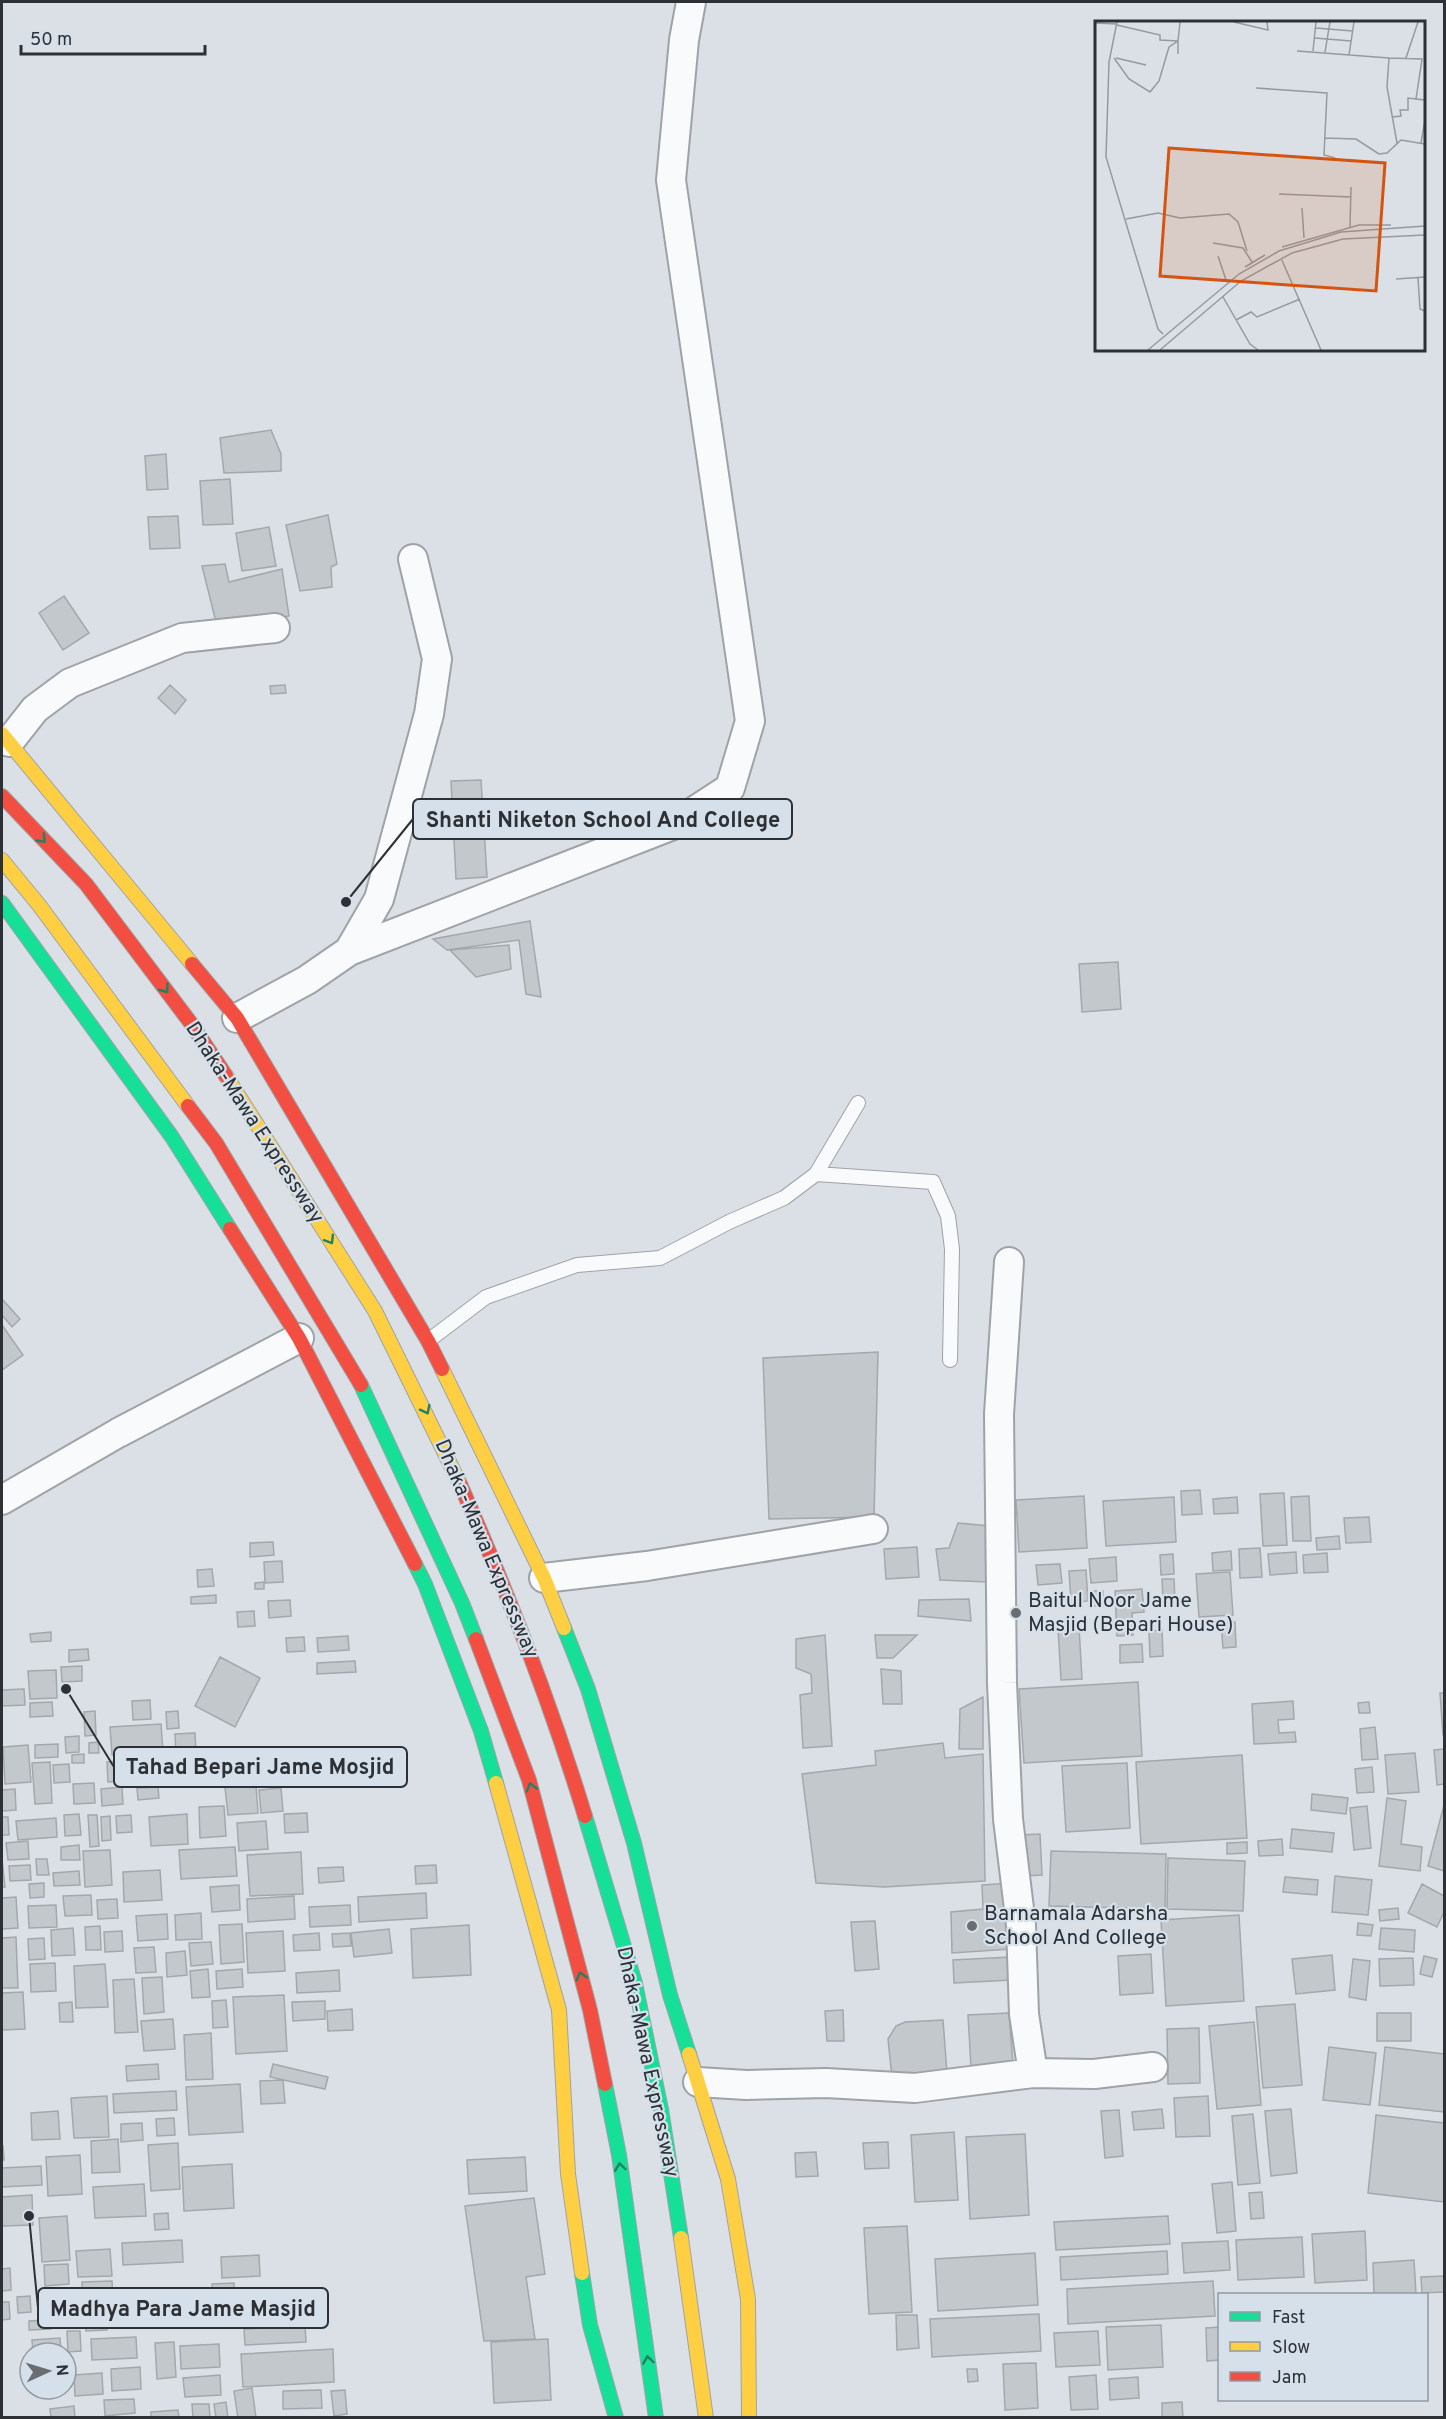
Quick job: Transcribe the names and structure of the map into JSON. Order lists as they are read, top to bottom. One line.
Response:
{"streets":{"main road":["Dhaka-Mawa Expressway"]},"places":["Shanti Niketon School And College","Baitul Noor Jame Masjid (Bepari House)","Tahad Bepari Jame Mosjid","Barnamala Adarsha School And College","Madhya Para Jame Masjid"],"legend":["Fast","Slow","Jam"],"scale_bar":"50 m","north":"right"}
